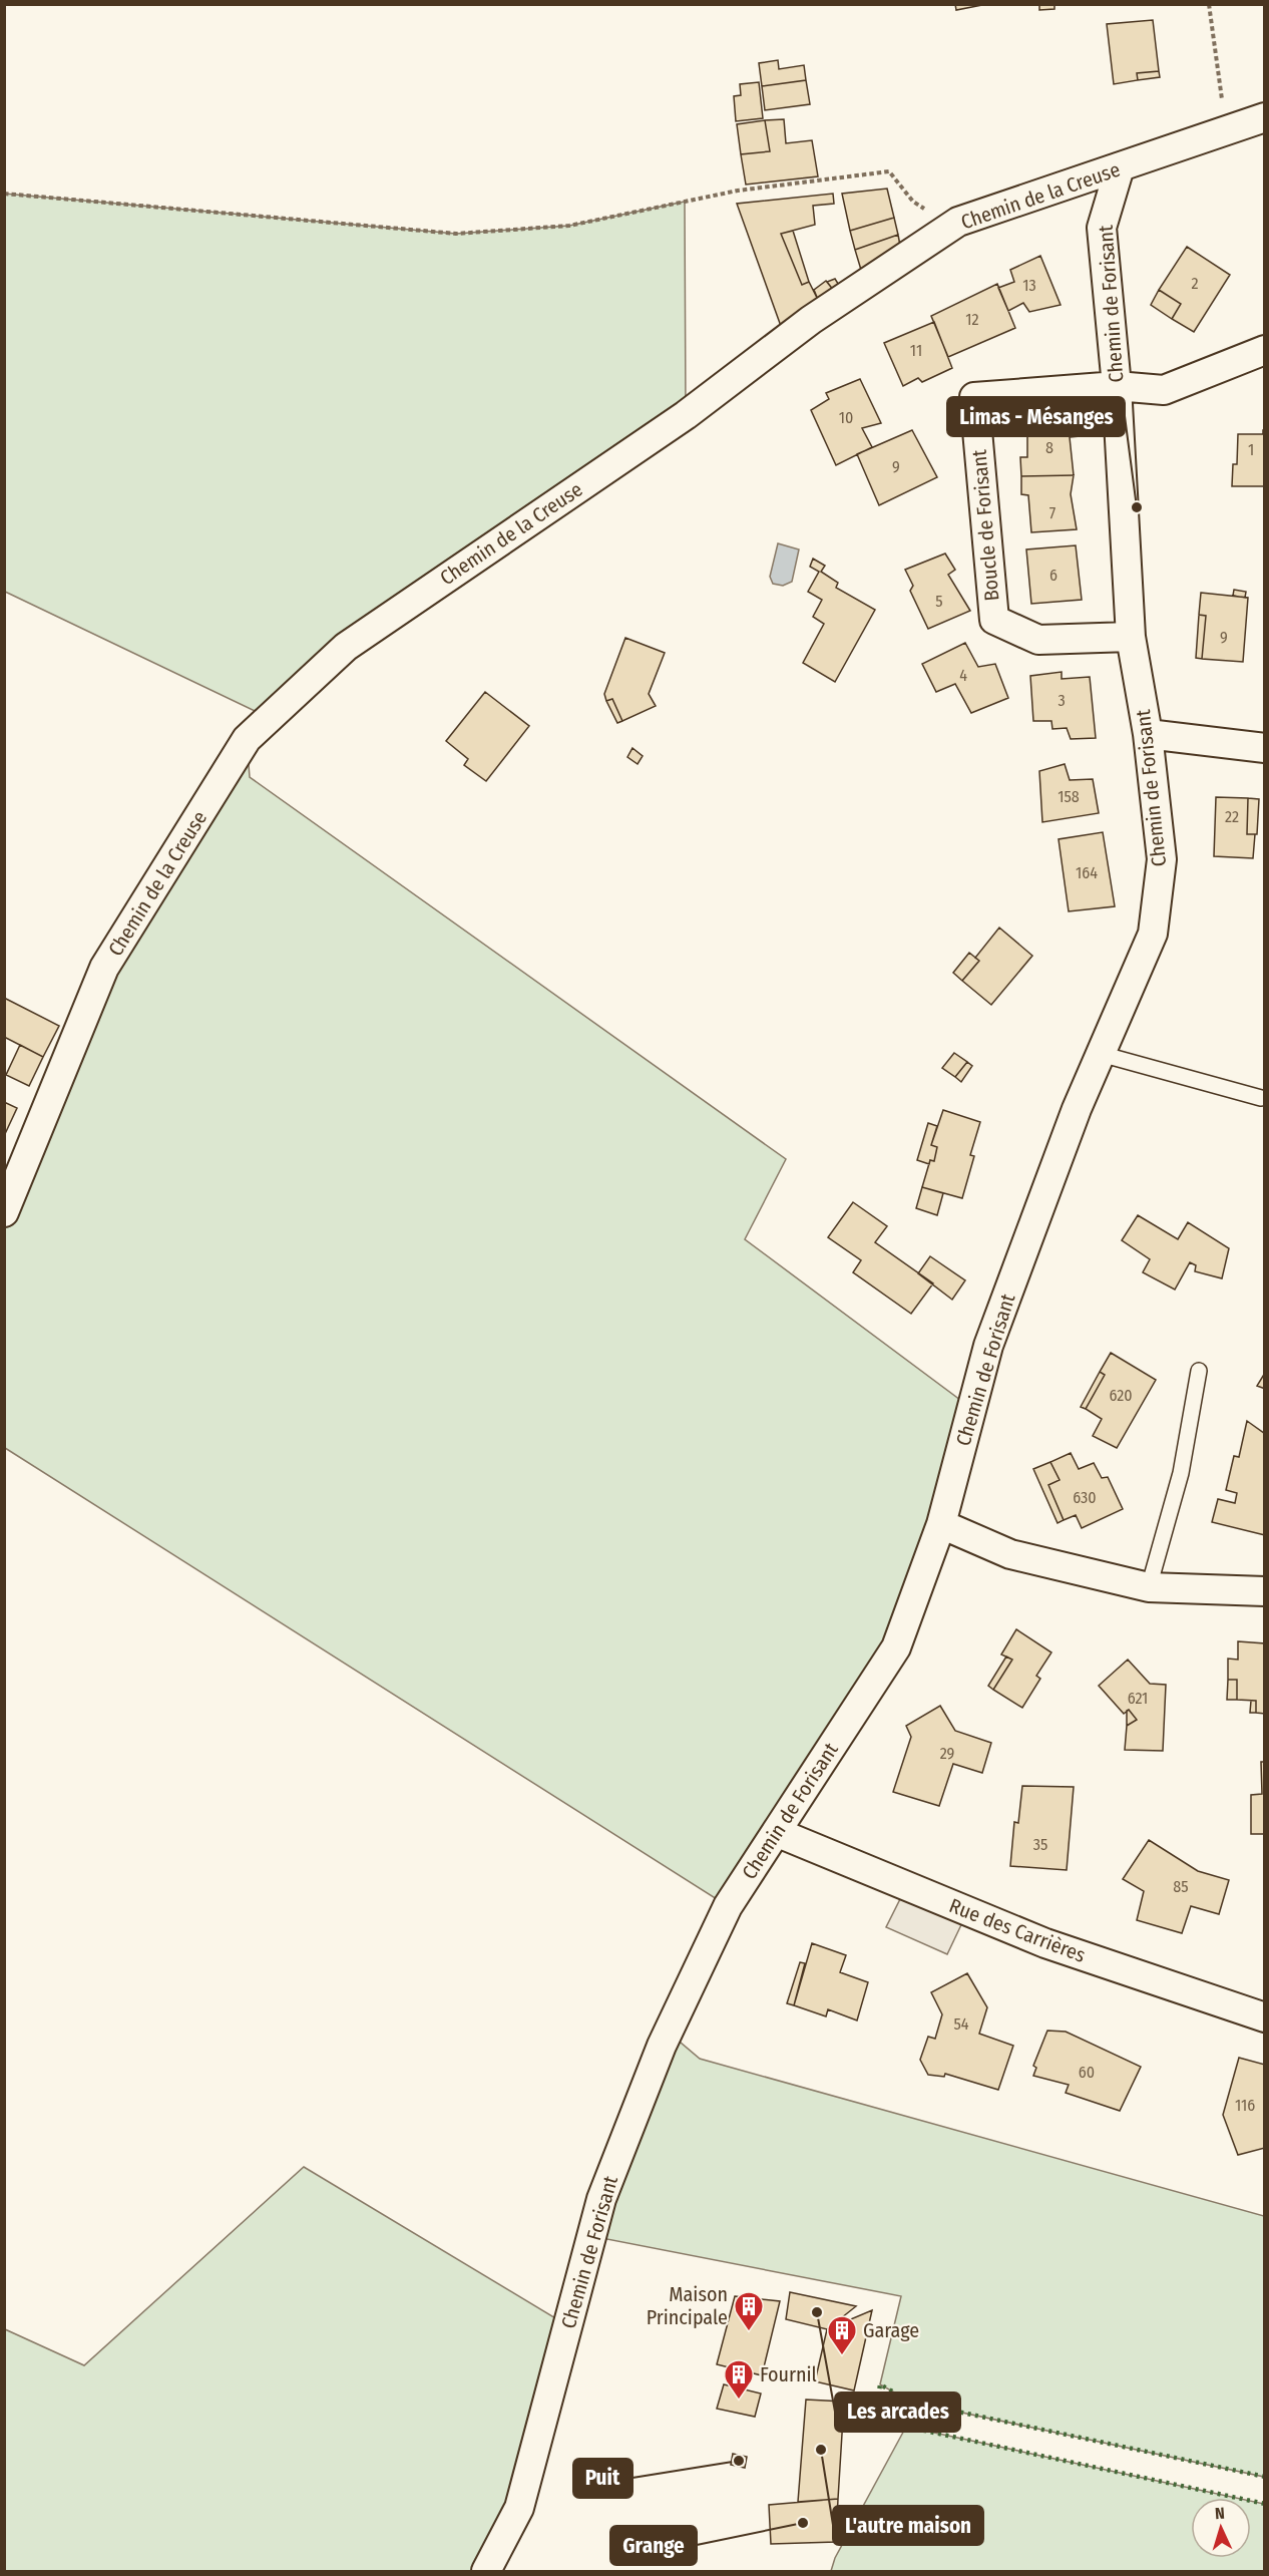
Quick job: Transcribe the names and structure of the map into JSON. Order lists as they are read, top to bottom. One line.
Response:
{"streets":{"street":["Chemin de la Creuse","Chemin de Forisant","Boucle de Forisant","Rue des Carrières"]},"crossings":[["Chemin de la Creuse","Chemin de Forisant"],["Chemin de Forisant","Boucle de Forisant"],["Chemin de Forisant","Rue des Carrières"]],"places":{"other":["Limas - Mésanges","Les arcades","L'autre maison","Puit","Grange"],"building":["Maison Principale","Garage","Fournil"]},"house_numbers":["2","13","12","11","10","8","1","9","7","6","5","9","4","3","158","22","164","620","630","621","29","35","85","54","60","116"],"north":"top"}
